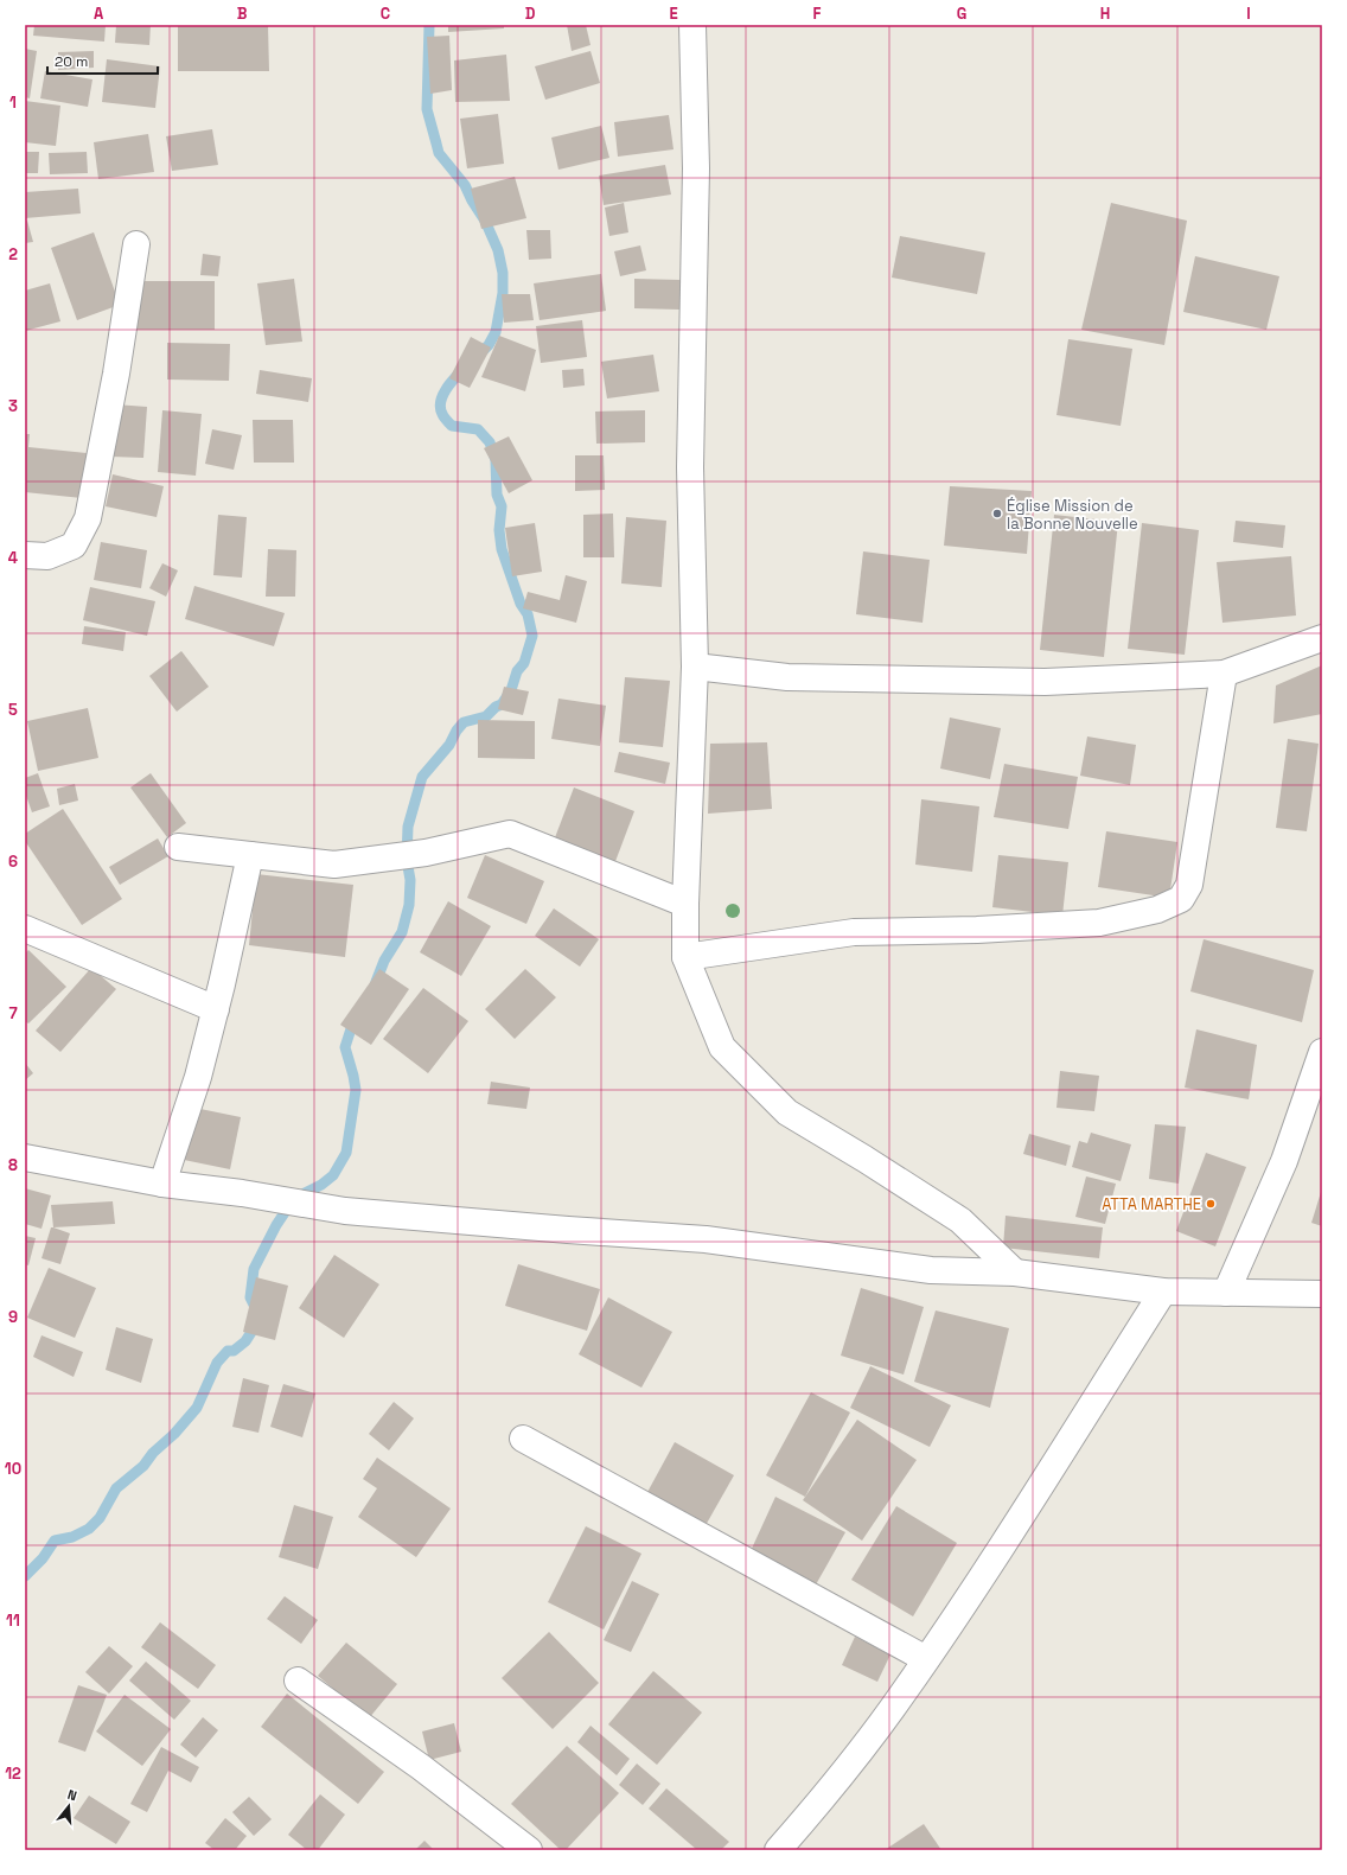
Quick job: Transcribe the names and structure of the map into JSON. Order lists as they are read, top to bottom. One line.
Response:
{"places":["Église Mission de la Bonne Nouvelle","ATTA MARTHE"],"scale_bar":"20 m","north":"top","grid":{"columns":["A","B","C","D","E","F","G","H","I"],"rows":["1","2","3","4","5","6","7","8","9","10","11","12"]}}
